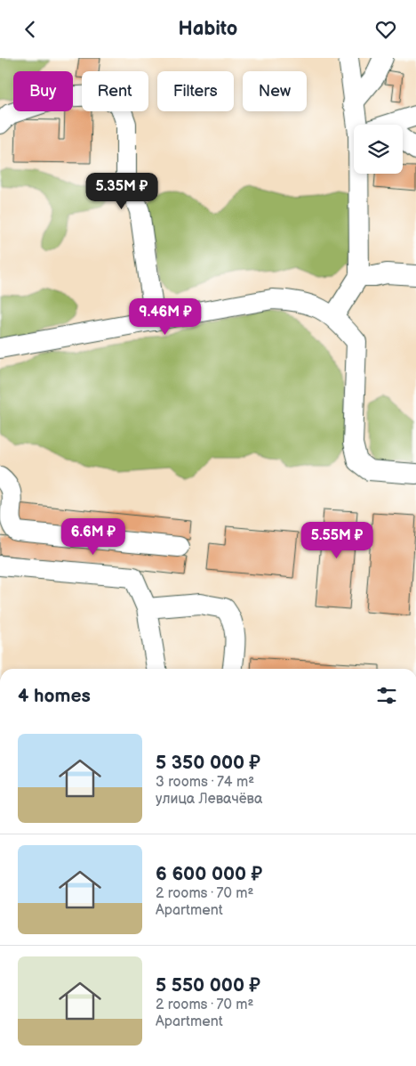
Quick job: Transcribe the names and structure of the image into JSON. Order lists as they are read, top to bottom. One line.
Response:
{"page":{"header":"Habito","chip":["Buy","Rent","Filters","New"],"price":["5.35M ₽","9.46M ₽","6.6M ₽","5.55M ₽"],"heading":"4 homes","list":[{"name":"5 350 000 ₽","note":"3 rooms · 74 m² · улица Левачёва"},{"name":"6 600 000 ₽","note":"2 rooms · 70 m² · Apartment"},{"name":"5 550 000 ₽","note":"2 rooms · 70 m² · Apartment"}]}}
